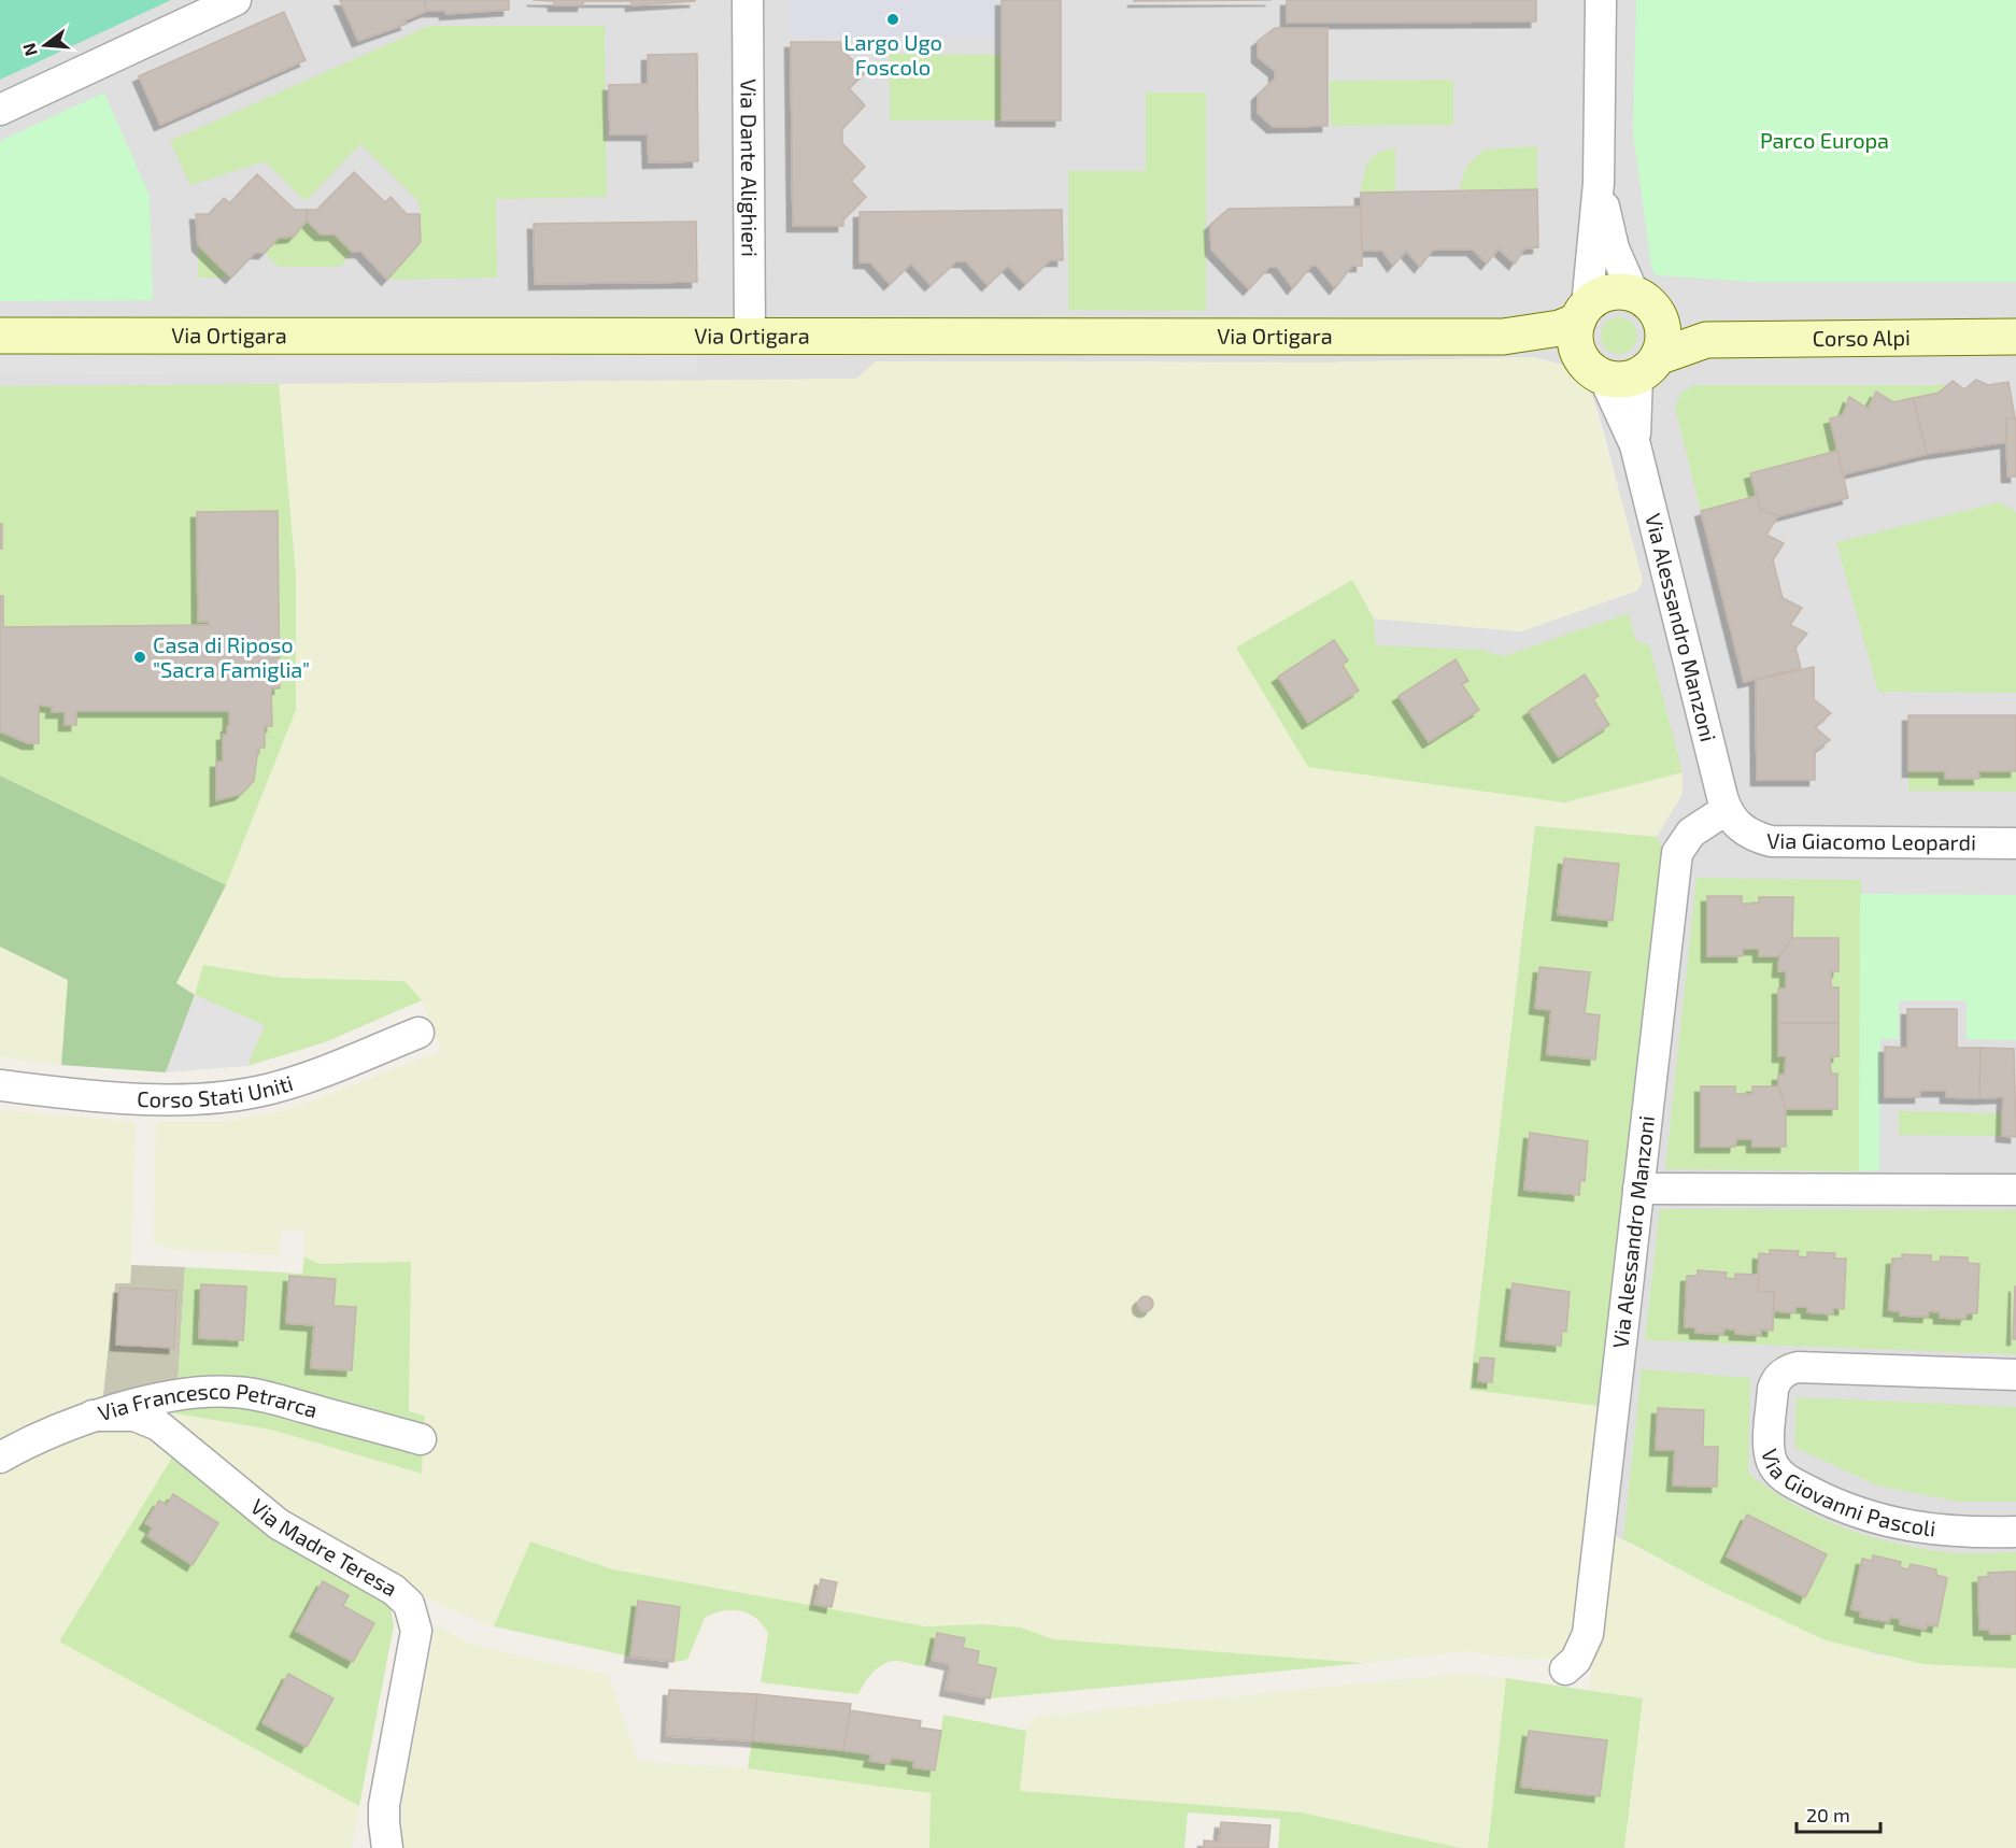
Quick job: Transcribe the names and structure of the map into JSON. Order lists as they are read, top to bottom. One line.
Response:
{"streets":{"street":["Via Dante Alighieri","Via Ortigara","Corso Alpi","Via Alessandro Manzoni","Via Giacomo Leopardi","Corso Stati Uniti","Via Francesco Petrarca","Via Giovanni Pascoli","Via Madre Teresa"]},"crossings":[["Via Dante Alighieri","Via Ortigara"],["Via Ortigara","Corso Alpi"],["Via Ortigara","Via Alessandro Manzoni"],["Corso Alpi","Via Alessandro Manzoni"],["Via Alessandro Manzoni","Via Giacomo Leopardi"],["Via Francesco Petrarca","Via Madre Teresa"]],"parks":["Parco Europa"],"places":["Largo Ugo Foscolo","Casa di Riposo \"Sacra Famiglia\""],"scale_bar":"20 m","north":"left"}
